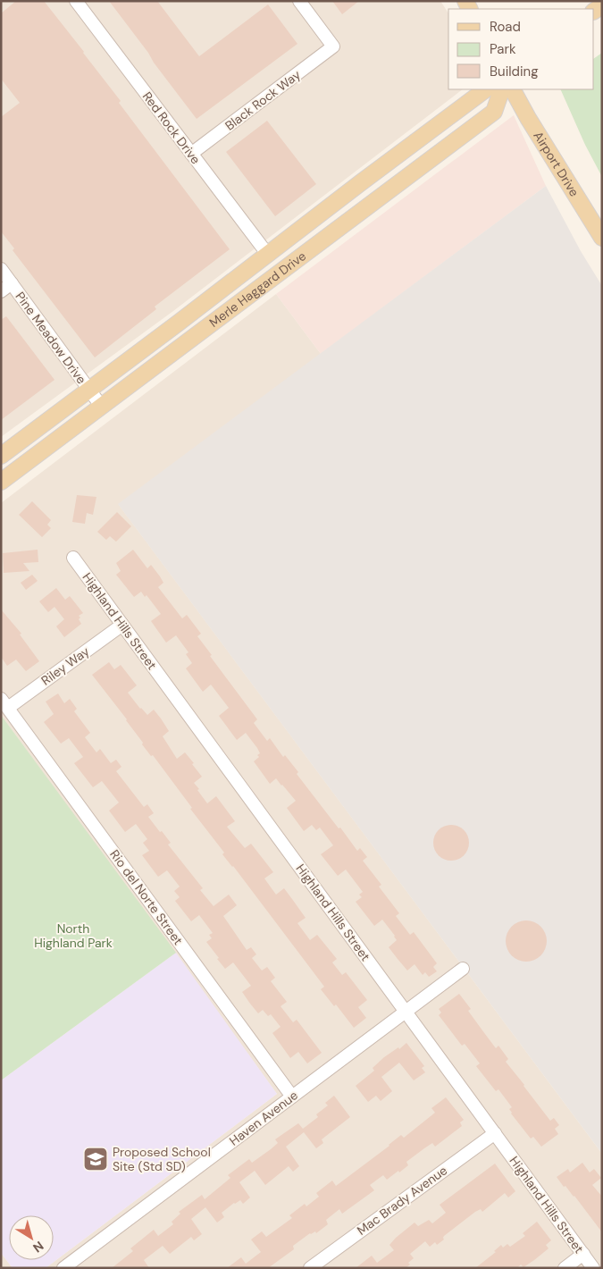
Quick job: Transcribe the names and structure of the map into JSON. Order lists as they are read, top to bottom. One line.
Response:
{"streets":{"main road":["Airport Drive","Merle Haggard Drive"],"street":["Black Rock Way","Red Rock Drive","Pine Meadow Drive","Highland Hills Street","Riley Way","Rio del Norte Street","Haven Avenue","Mac Brady Avenue"]},"crossings":[["Black Rock Way","Red Rock Drive"],["Red Rock Drive","Merle Haggard Drive"],["Merle Haggard Drive","Pine Meadow Drive"],["Highland Hills Street","Riley Way"],["Highland Hills Street","Haven Avenue"],["Highland Hills Street","Mac Brady Avenue"],["Riley Way","Rio del Norte Street"],["Rio del Norte Street","Haven Avenue"]],"parks":["North Highland Park"],"places":{"school or university":["Proposed School Site (Std SD)"]},"legend":["Road","Park","Building"],"north":"bottom right"}
